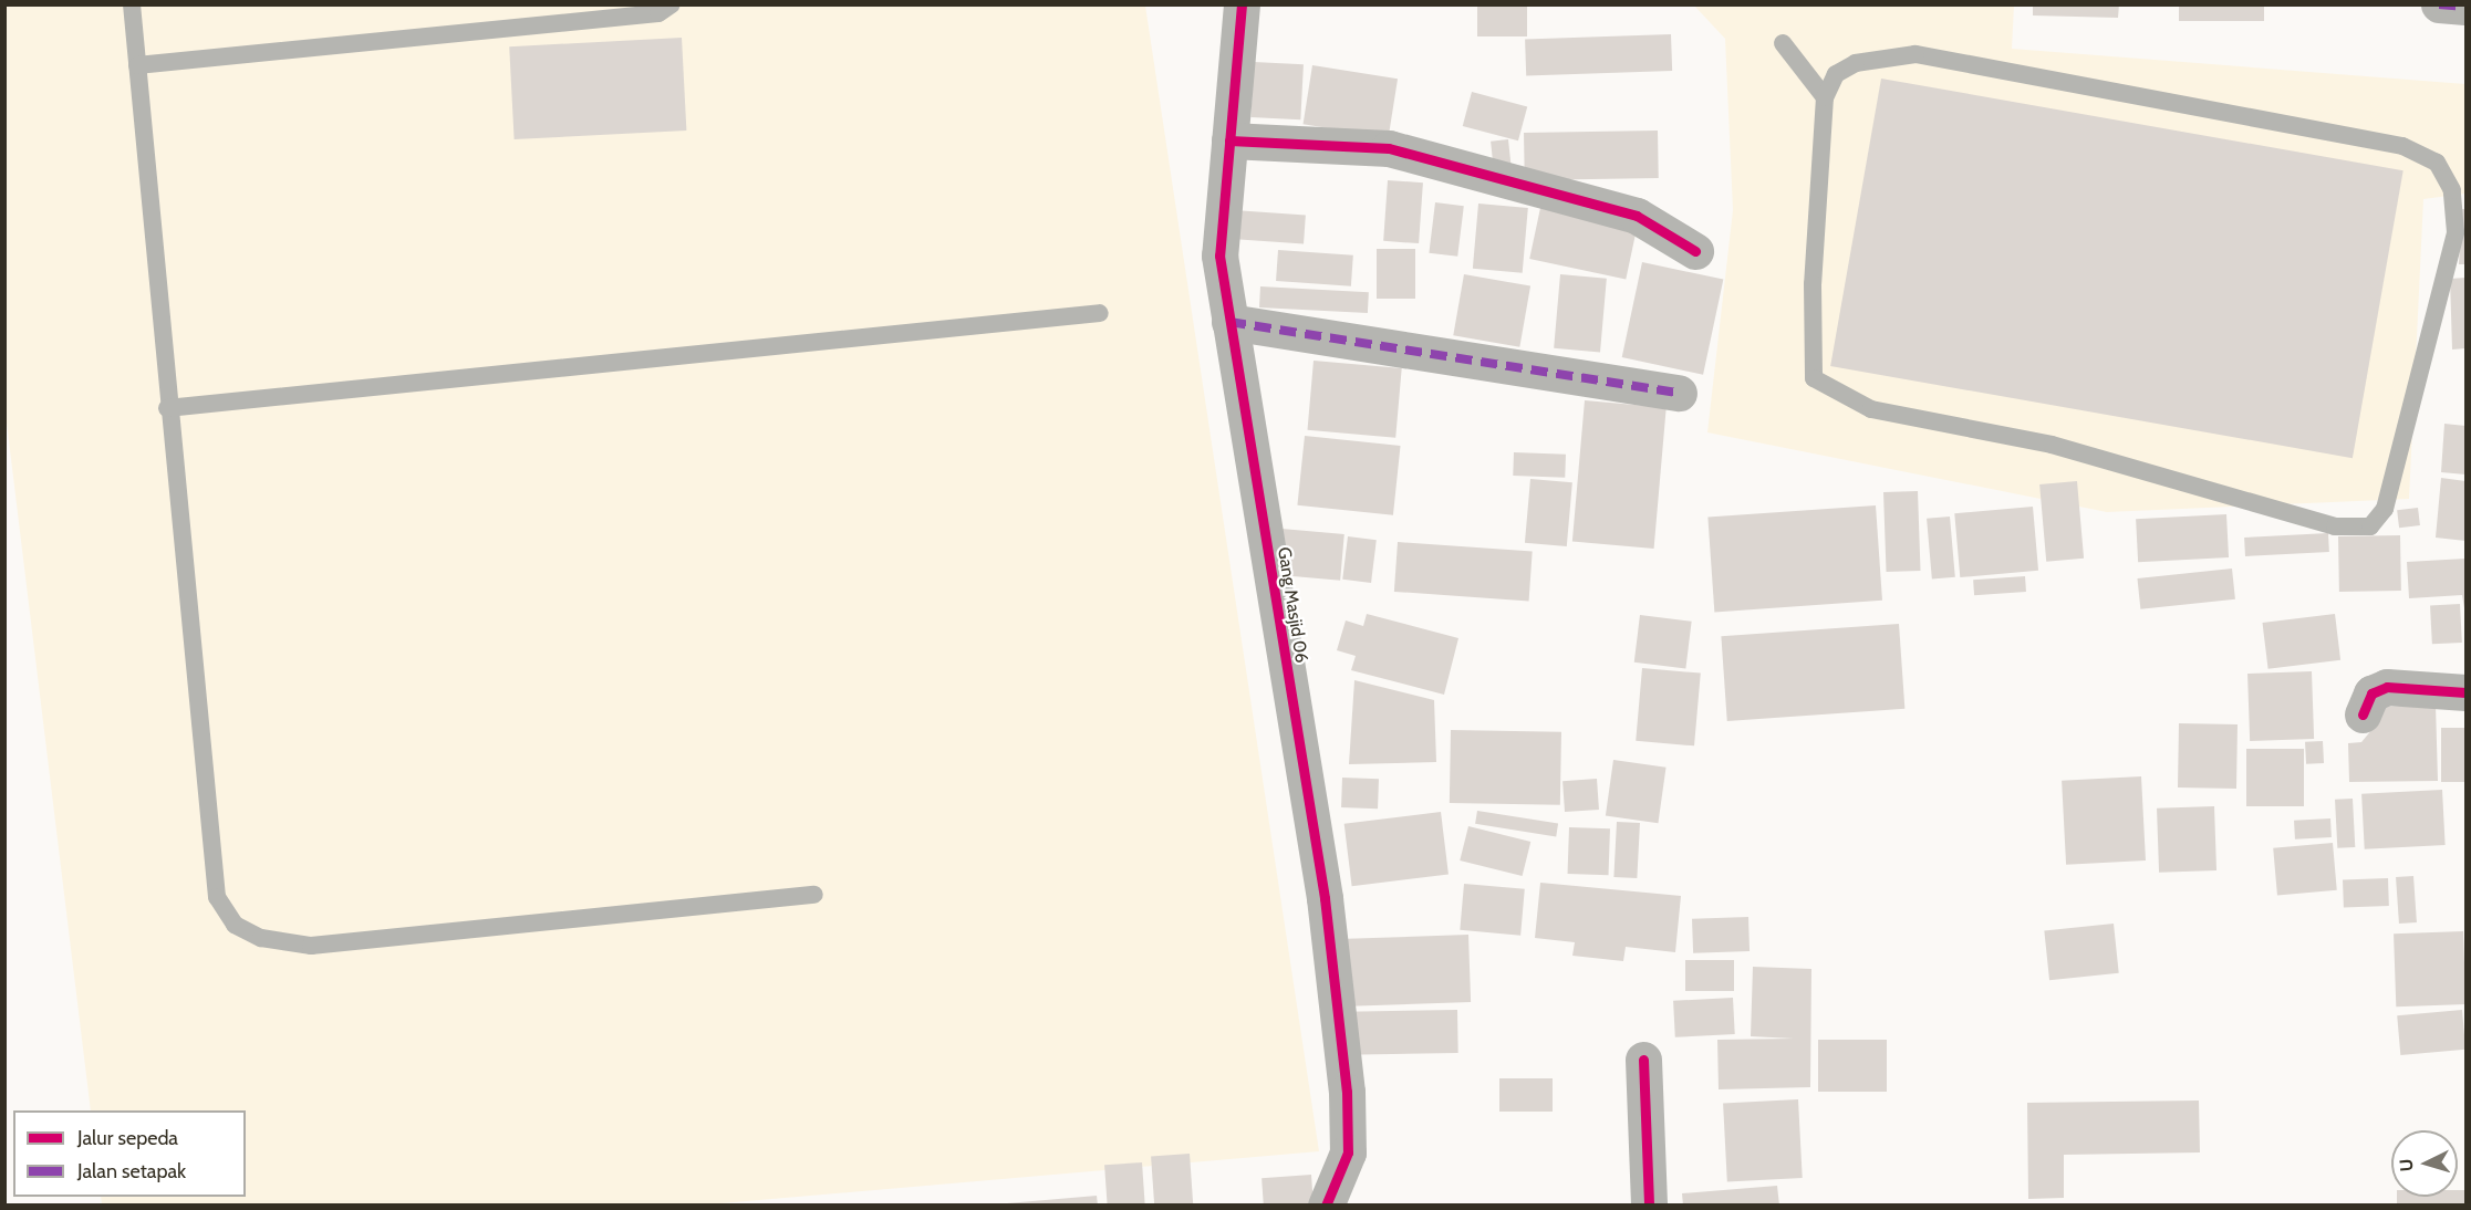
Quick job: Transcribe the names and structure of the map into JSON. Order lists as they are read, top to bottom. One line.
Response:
{"streets":{"street":["Gang Masjid 06"]},"legend":["Jalur sepeda","Jalan setapak"],"north":"left"}
